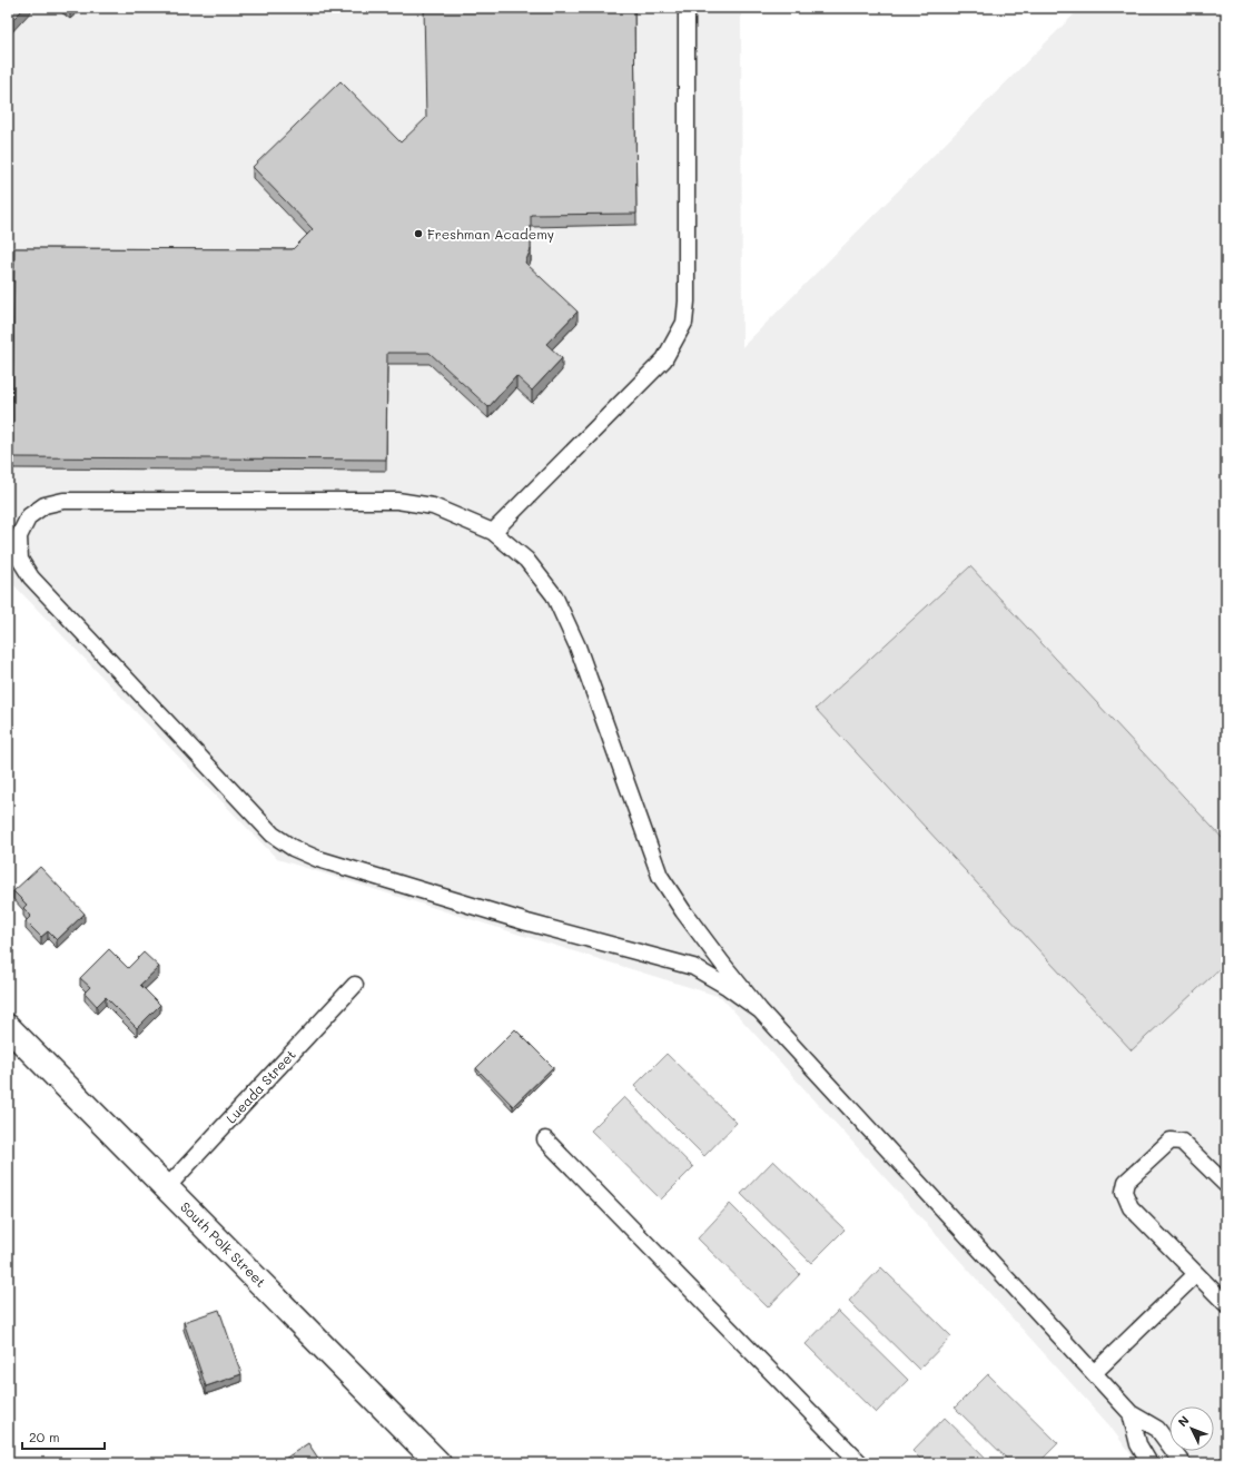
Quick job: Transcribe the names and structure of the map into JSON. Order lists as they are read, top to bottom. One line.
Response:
{"streets":{"street":["South Polk Street"],"lane":["Lueada Street"]},"crossings":[["Lueada Street","South Polk Street"]],"places":["Freshman Academy"],"scale_bar":"20 m","north":"top left"}
